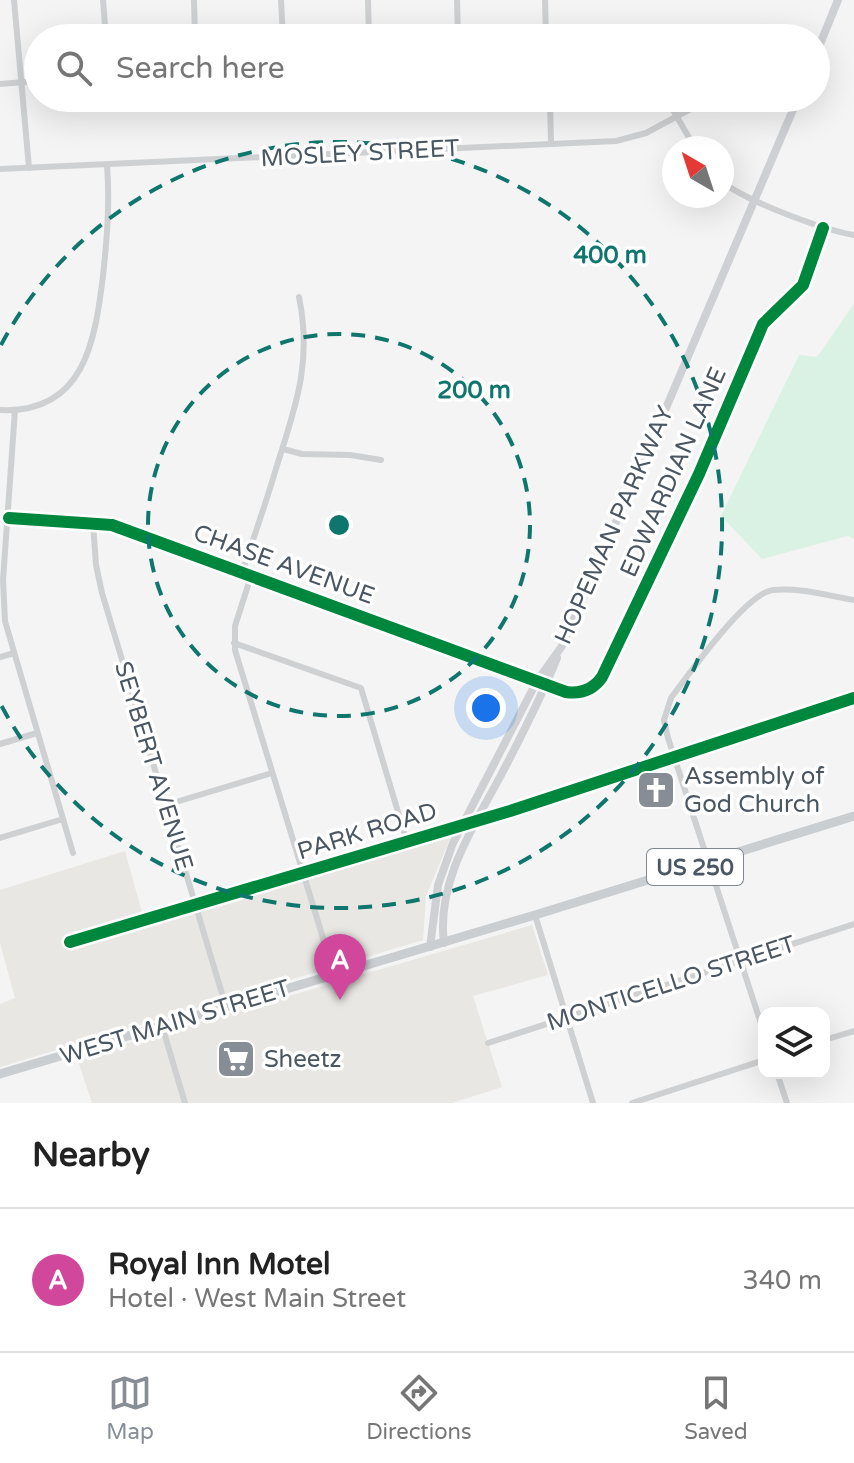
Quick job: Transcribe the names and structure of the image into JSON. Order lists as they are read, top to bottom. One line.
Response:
{"streets":{"main road":["HOPEMAN PARKWAY","US 250","WEST MAIN STREET"],"street":["MOSLEY STREET","EDWARDIAN LANE","CHASE AVENUE","SEYBERT AVENUE","PARK ROAD","MONTICELLO STREET"]},"crossings":[["EDWARDIAN LANE","HOPEMAN PARKWAY"],["EDWARDIAN LANE","CHASE AVENUE"],["HOPEMAN PARKWAY","CHASE AVENUE"],["CHASE AVENUE","SEYBERT AVENUE"],["SEYBERT AVENUE","PARK ROAD"],["SEYBERT AVENUE","WEST MAIN STREET"]],"places":{"church":["Assembly of God Church"],"supermarket":["Sheetz"]},"north":"top left","page":{"search":"Search here","pins":"A","heading":"Nearby","list":[{"mark":"A","name":"Royal Inn Motel","note":"Hotel · West Main Street","value":"340 m"}],"nav":["Map","Directions","Saved"]},"rings":["400 m","200 m"]}
